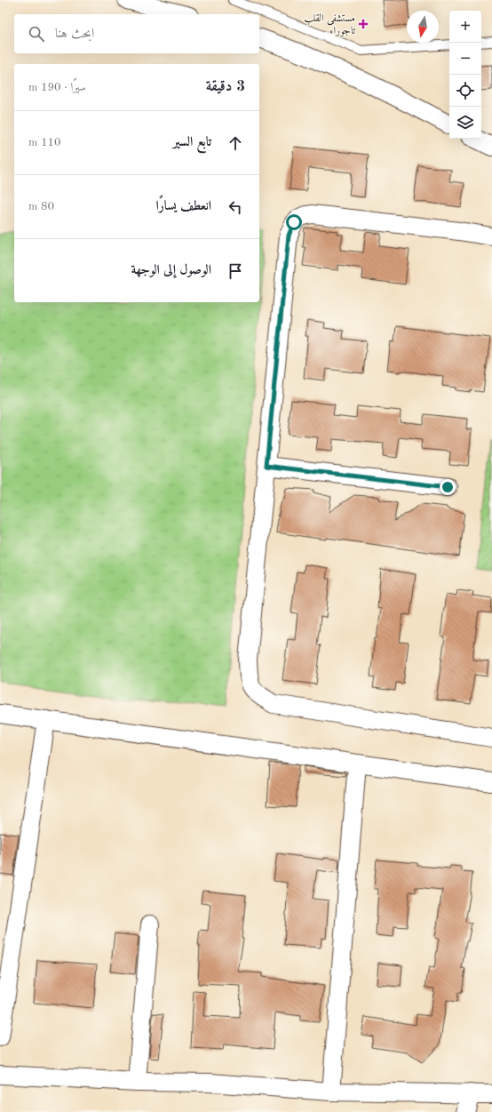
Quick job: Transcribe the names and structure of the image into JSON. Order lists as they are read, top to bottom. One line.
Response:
{"places":{"health":["مستشفى القلب تاجوراء"]},"north":"bottom","page":{"map_buttons":["+","−"],"search":"ابحث هنا","heading":["3 دقيقة","سيرًا · 190 m"],"list":[["تابع السير","110 m"],["انعطف يسارًا","80 m"],"الوصول إلى الوجهة"]}}
